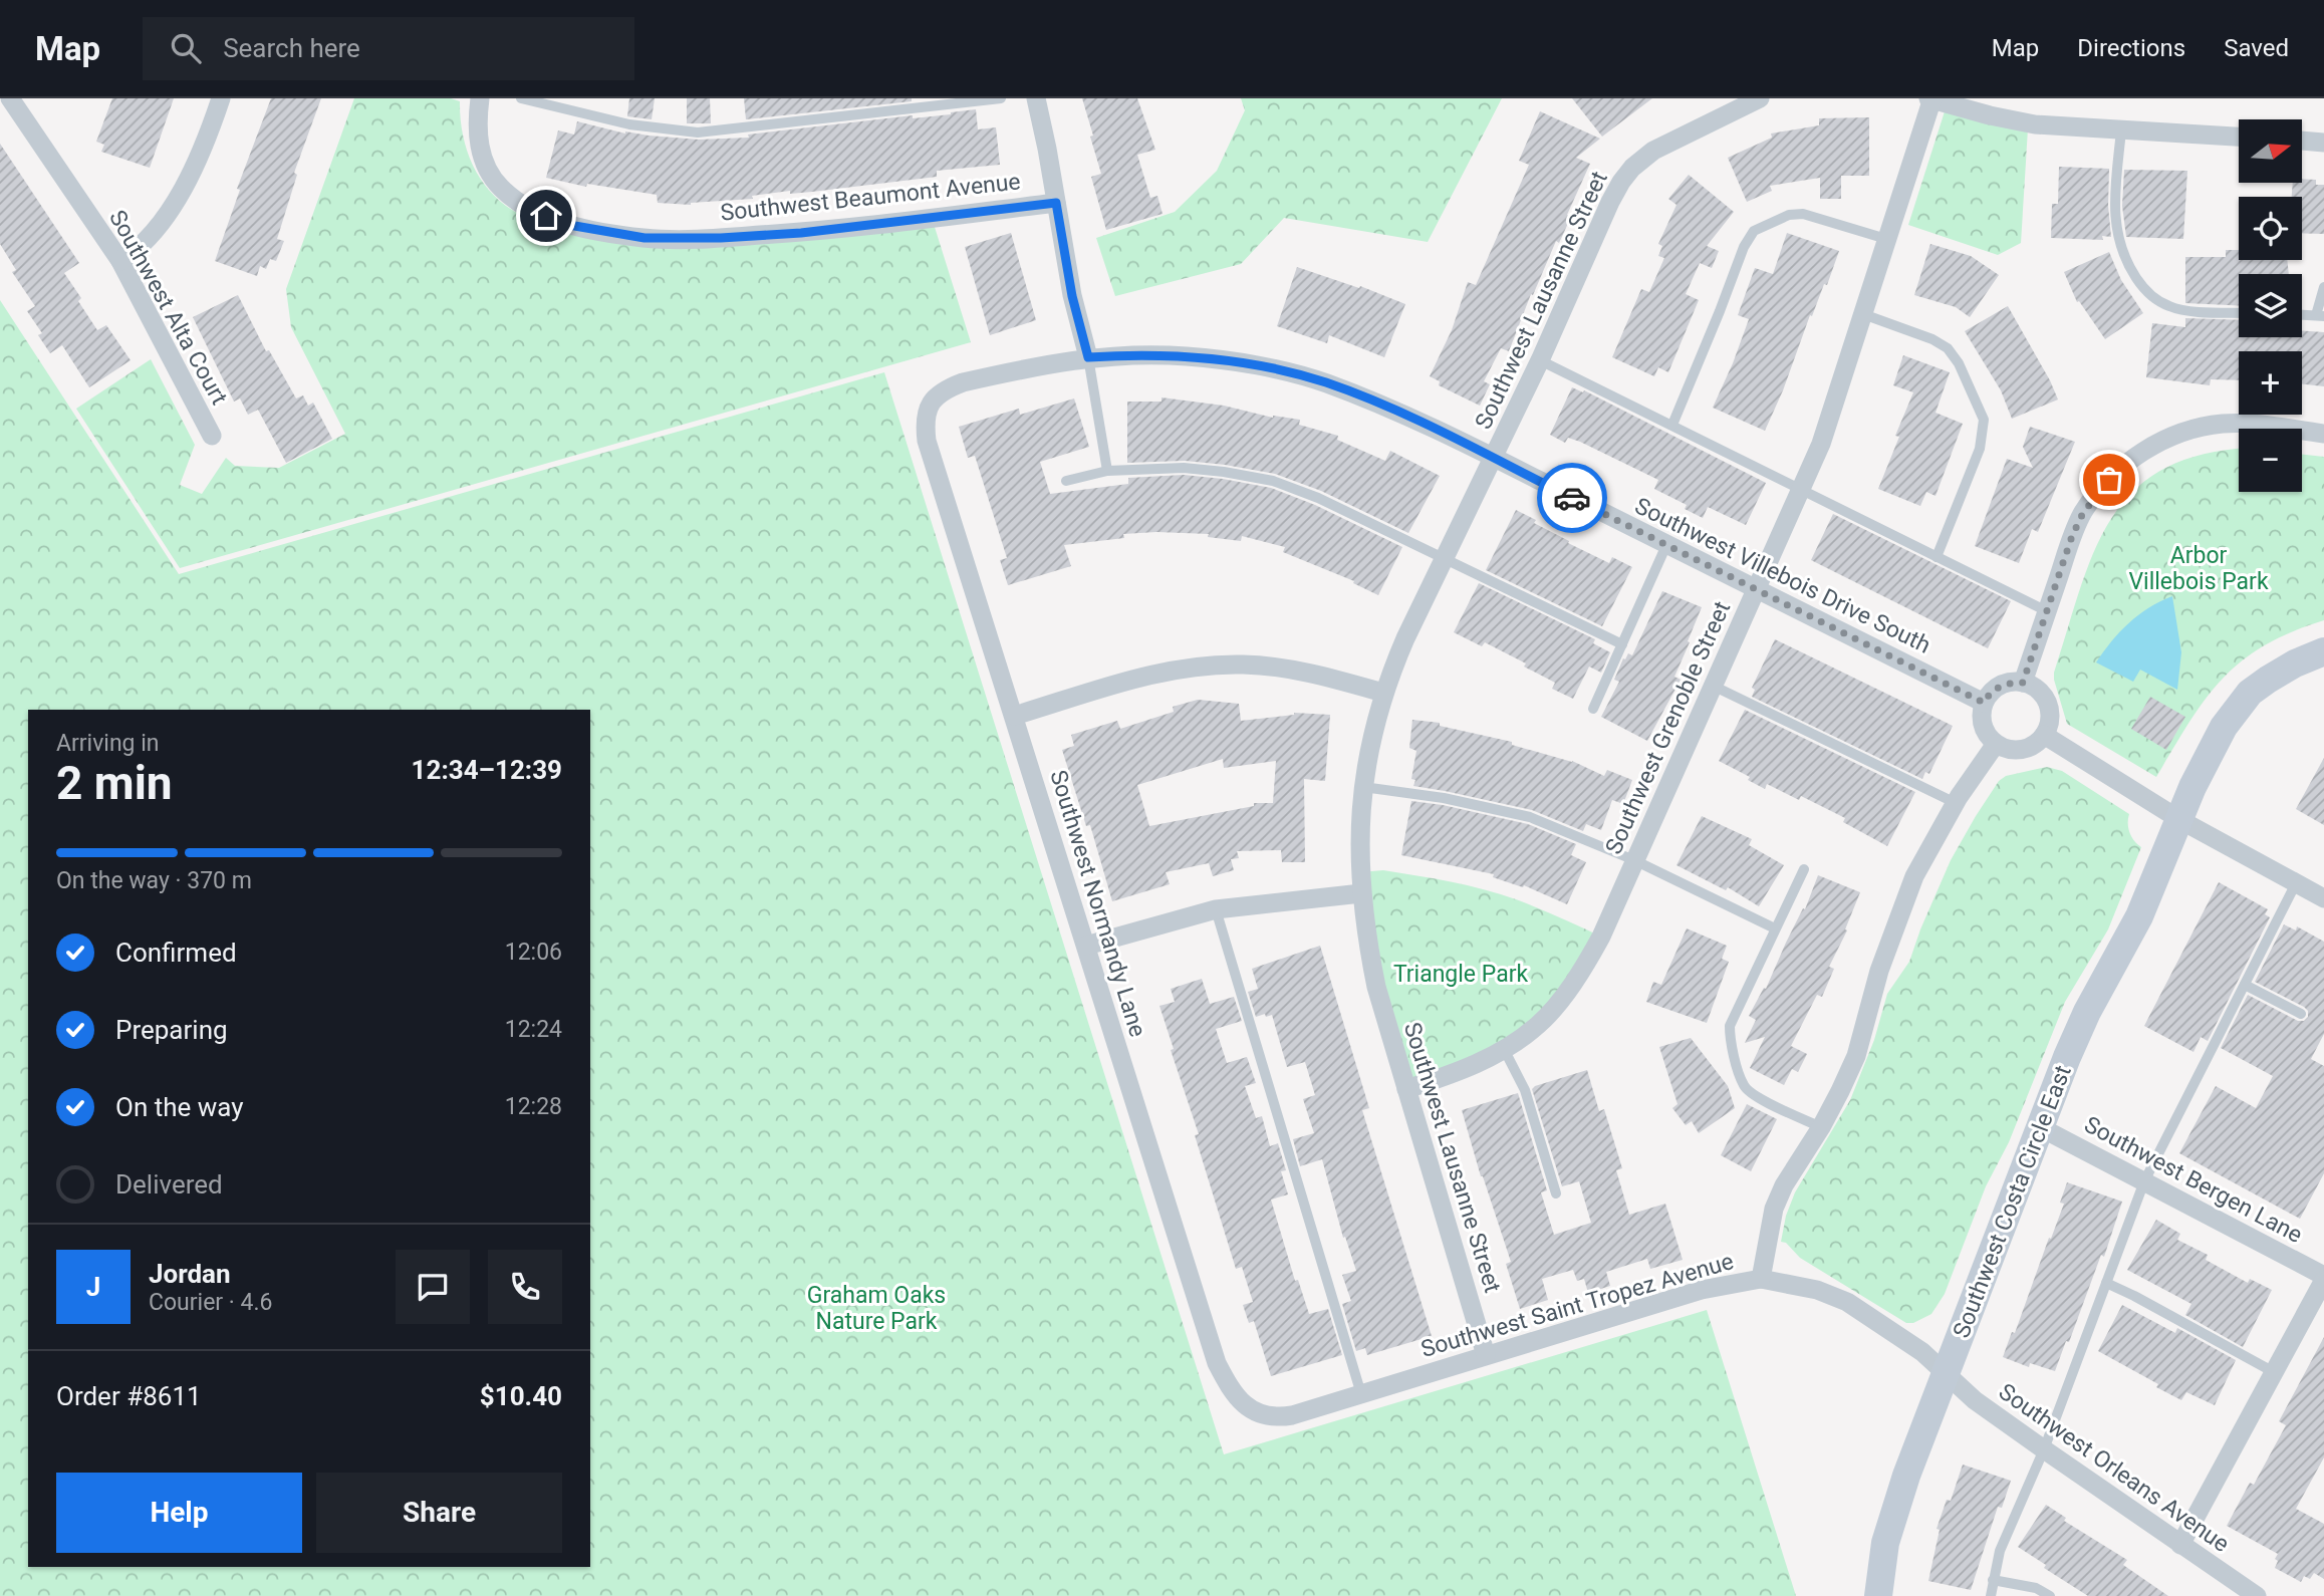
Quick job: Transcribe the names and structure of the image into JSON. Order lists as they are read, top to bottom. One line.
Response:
{"streets":{"street":["Southwest Beaumont Avenue","Southwest Lausanne Street","Southwest Alta Court","Southwest Villebois Drive South","Southwest Grenoble Street","Southwest Normandy Lane","Southwest Bergen Lane","Southwest Costa Circle East","Southwest Saint Tropez Avenue","Southwest Orleans Avenue"]},"crossings":[["Southwest Lausanne Street","Southwest Villebois Drive South"],["Southwest Lausanne Street","Southwest Grenoble Street"],["Southwest Lausanne Street","Southwest Saint Tropez Avenue"],["Southwest Villebois Drive South","Southwest Grenoble Street"],["Southwest Villebois Drive South","Southwest Normandy Lane"],["Southwest Normandy Lane","Southwest Saint Tropez Avenue"],["Southwest Bergen Lane","Southwest Costa Circle East"],["Southwest Costa Circle East","Southwest Saint Tropez Avenue"],["Southwest Costa Circle East","Southwest Orleans Avenue"],["Southwest Saint Tropez Avenue","Southwest Orleans Avenue"]],"parks":["Arbor Villebois Park","Triangle Park","Graham Oaks Nature Park"],"north":"right","page":{"header":"Map","search":"Search here","nav":["Map","Directions","Saved"],"map_buttons":["+","−"],"heading":["2 min","Arriving in","12:34–12:39"],"panel":["Jordan","Courier · 4.6","Order #8611","$10.40"],"bar":"On the way · 370 m","list":[["Confirmed","12:06"],["Preparing","12:24"],["On the way","12:28"],"Delivered"],"round":"J","buttons":["Help","Share"]}}
